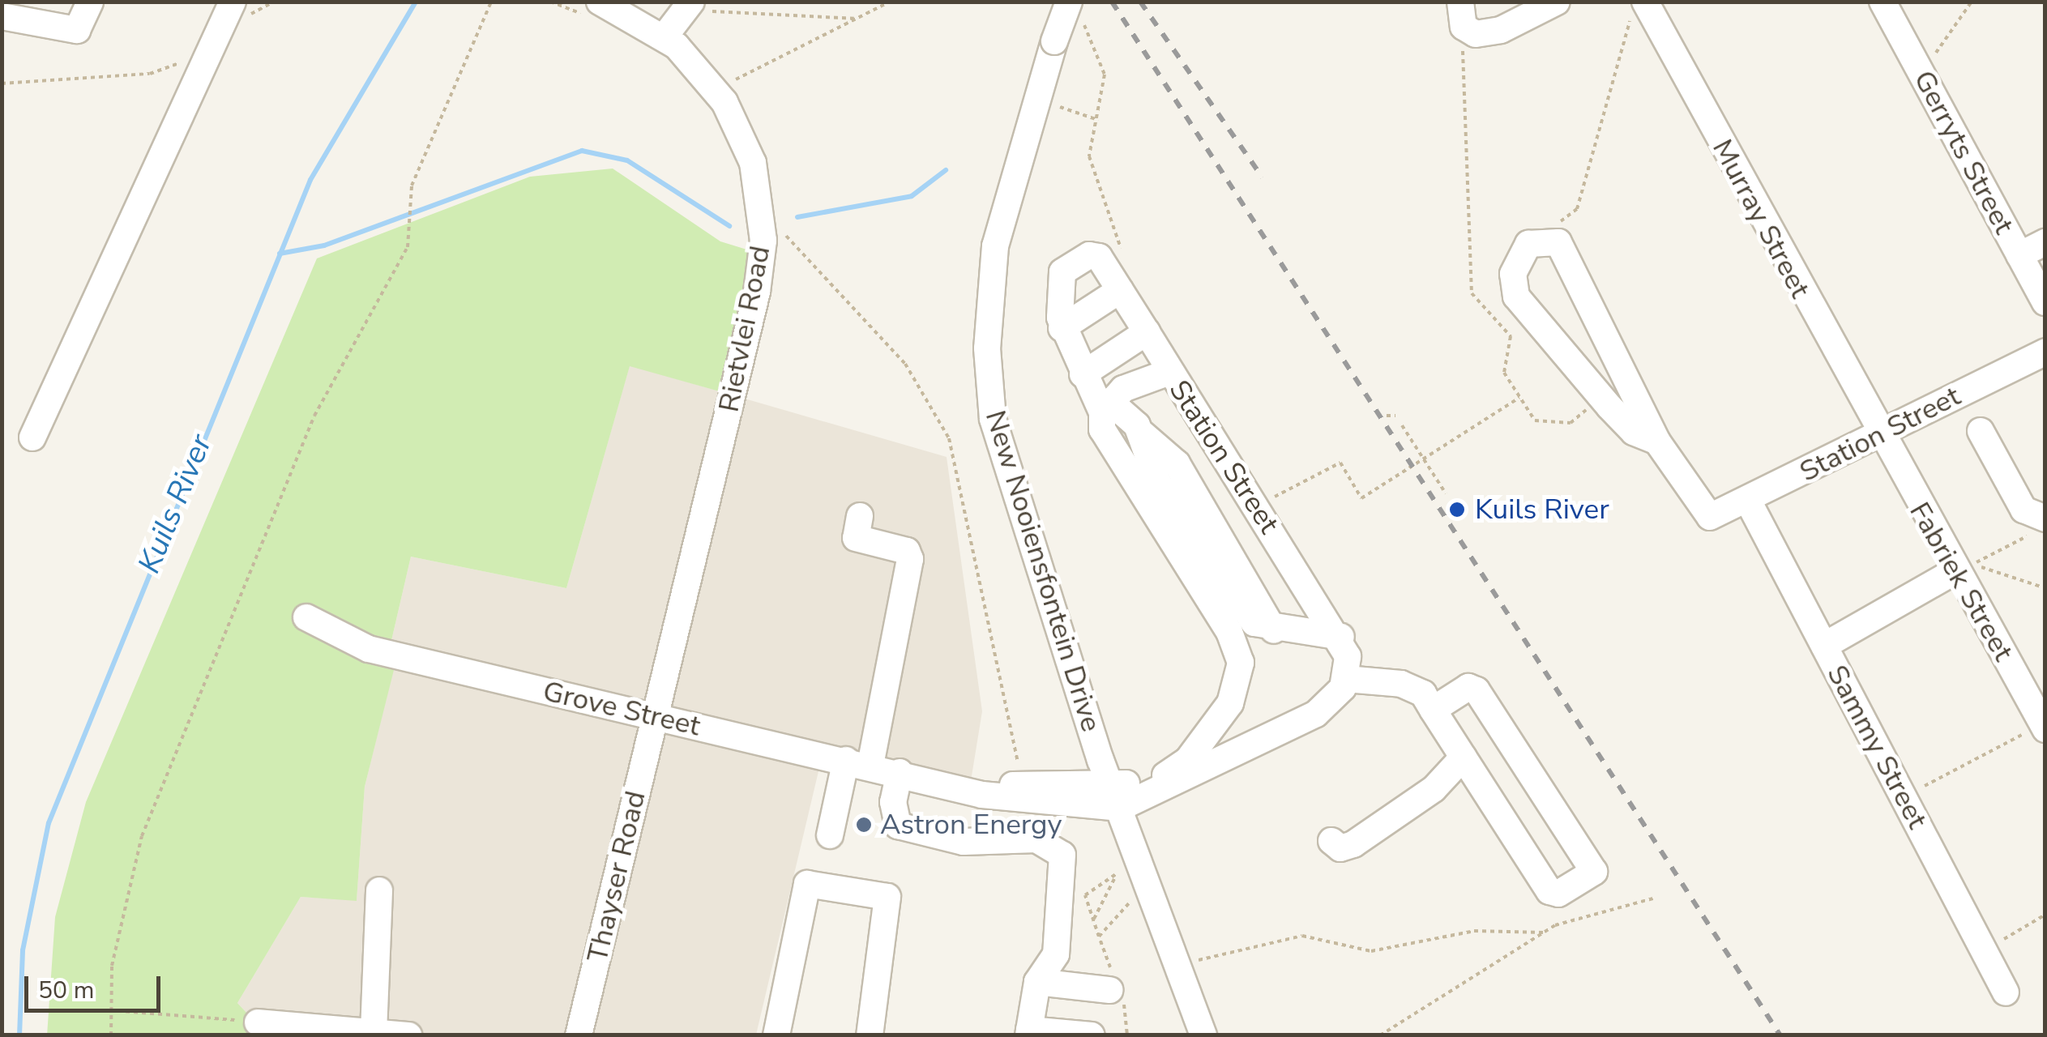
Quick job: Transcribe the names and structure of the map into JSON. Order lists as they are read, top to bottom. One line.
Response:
{"streets":{"street":["Gerryts Street","Murray Street","Rietvlei Road","Station Street","New Nooiensfontein Drive","Fabriek Street","Grove Street","Sammy Street","Thayser Road"]},"crossings":[["Murray Street","Station Street"],["Murray Street","Fabriek Street"],["Rietvlei Road","Grove Street"],["Rietvlei Road","Thayser Road"],["Station Street","Fabriek Street"],["Station Street","Sammy Street"],["New Nooiensfontein Drive","Grove Street"],["Grove Street","Thayser Road"]],"water":["Kuils River"],"places":["Kuils River","Astron Energy"],"scale_bar":"50 m"}
